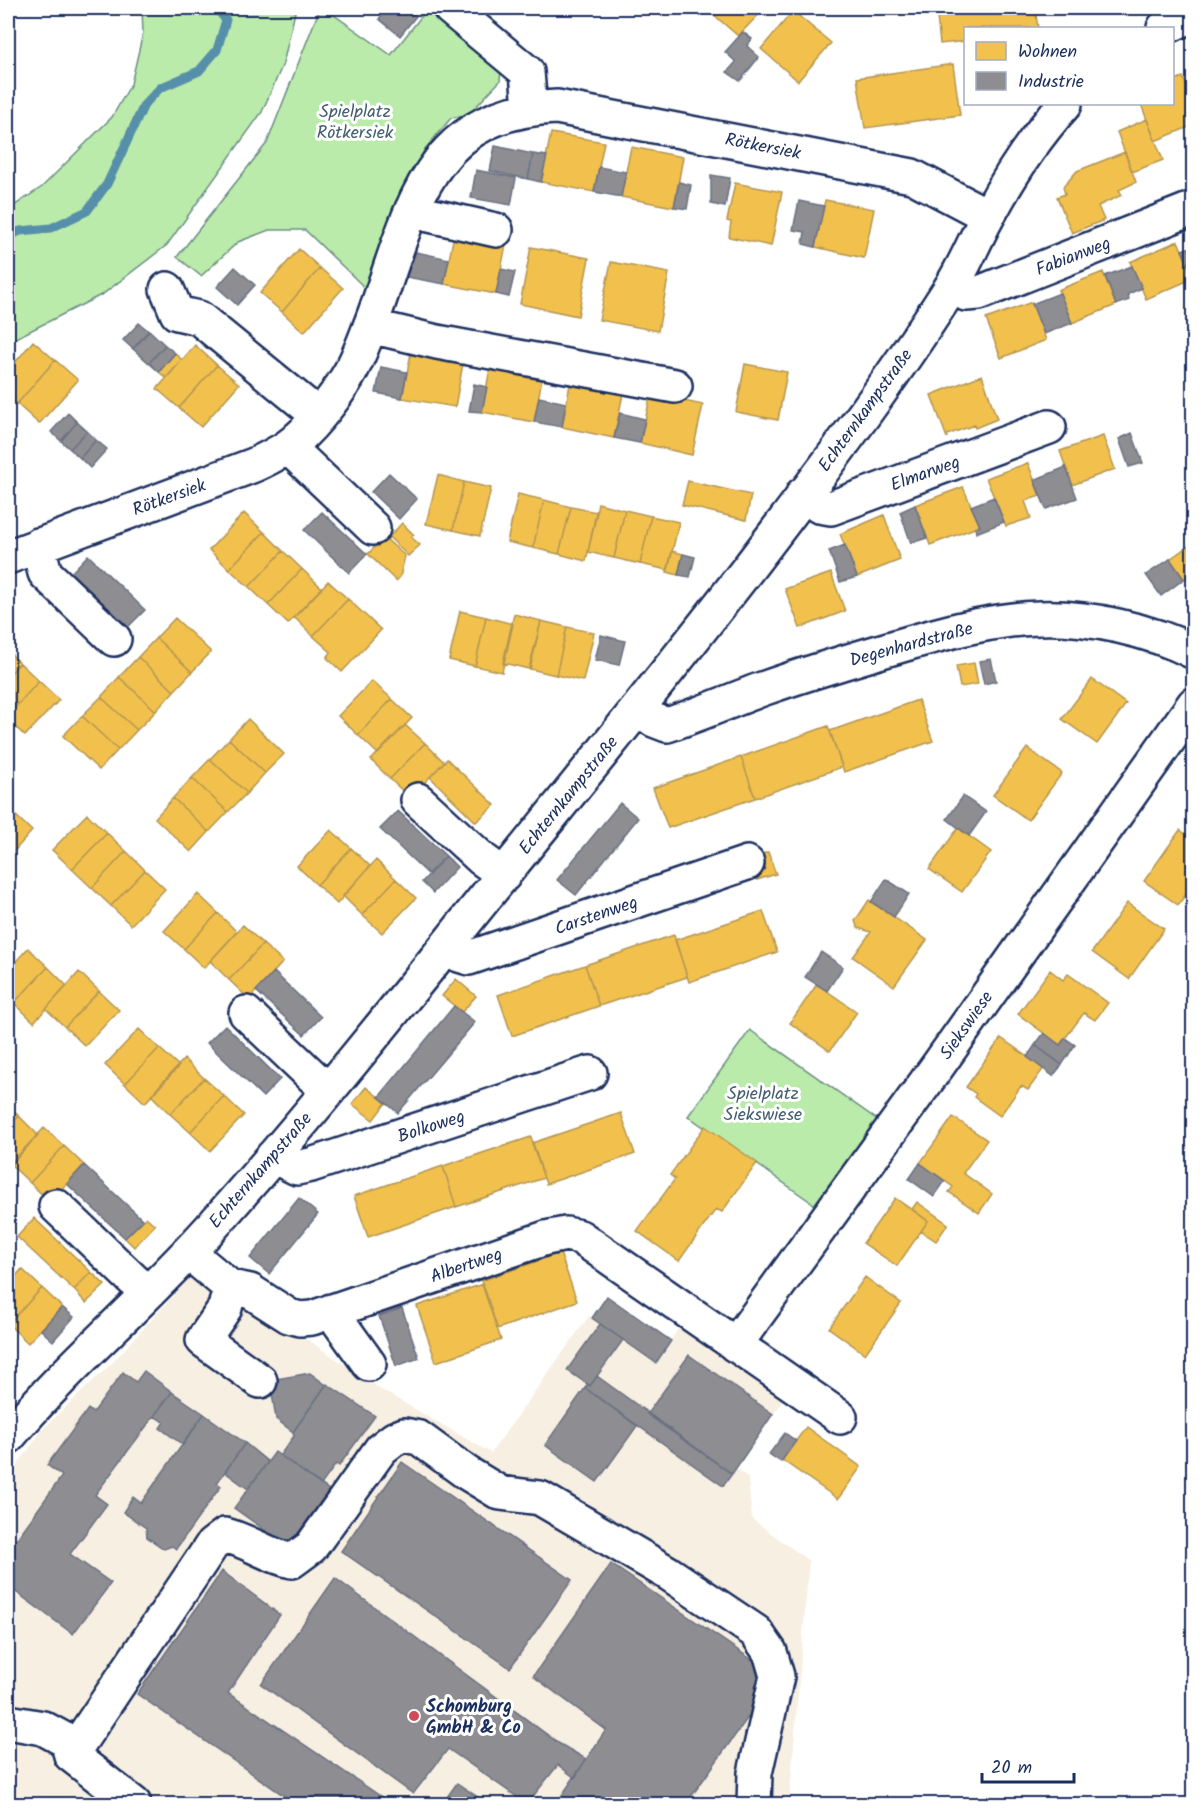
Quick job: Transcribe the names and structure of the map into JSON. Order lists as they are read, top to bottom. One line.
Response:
{"streets":{"street":["Rötkersiek","Fabianweg","Echternkampstraße","Elmarweg","Degenhardstraße","Carstenweg","Siekswiese","Bolkoweg","Albertweg"]},"crossings":[["Rötkersiek","Echternkampstraße"],["Fabianweg","Echternkampstraße"],["Echternkampstraße","Elmarweg"],["Echternkampstraße","Degenhardstraße"],["Echternkampstraße","Carstenweg"],["Echternkampstraße","Bolkoweg"],["Echternkampstraße","Albertweg"],["Siekswiese","Albertweg"]],"parks":["Spielplatz Rötkersiek","Spielplatz Siekswiese"],"places":["Schomburg GmbH & Co"],"legend":["Wohnen","Industrie"],"scale_bar":"20 m"}
